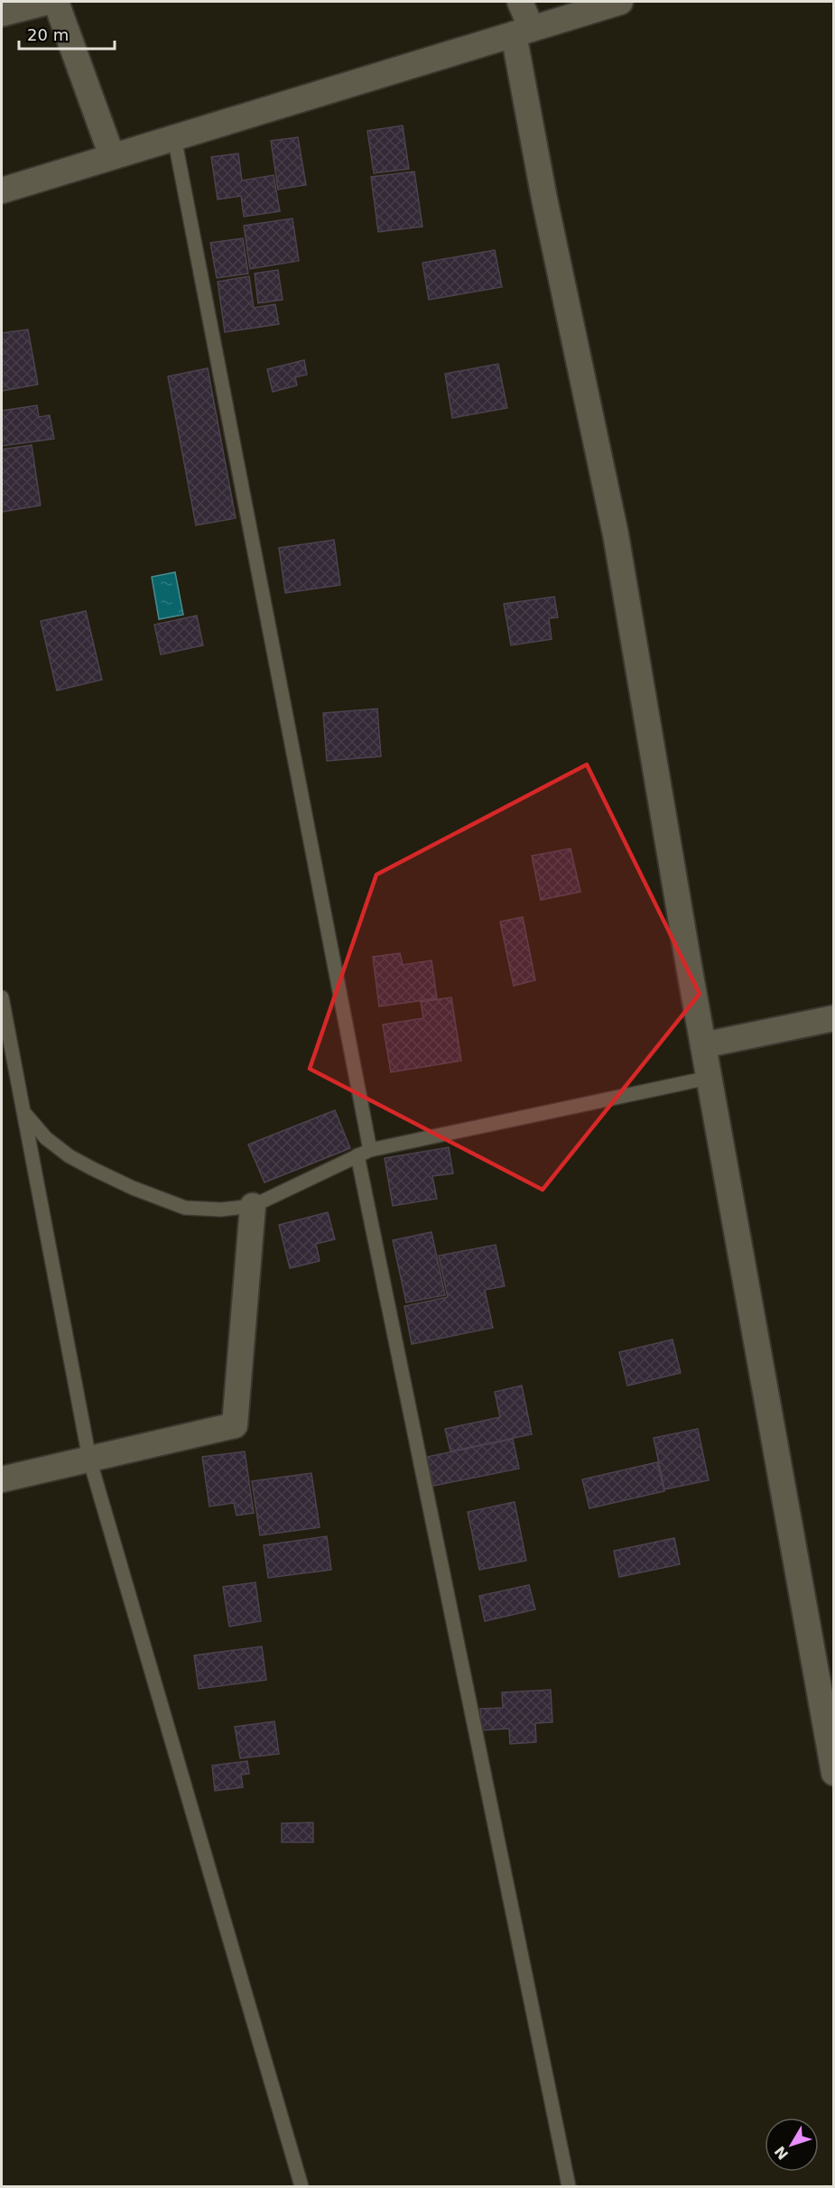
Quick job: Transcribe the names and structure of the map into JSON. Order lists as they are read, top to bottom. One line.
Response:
{"scale_bar":"20 m","north":"bottom left"}
